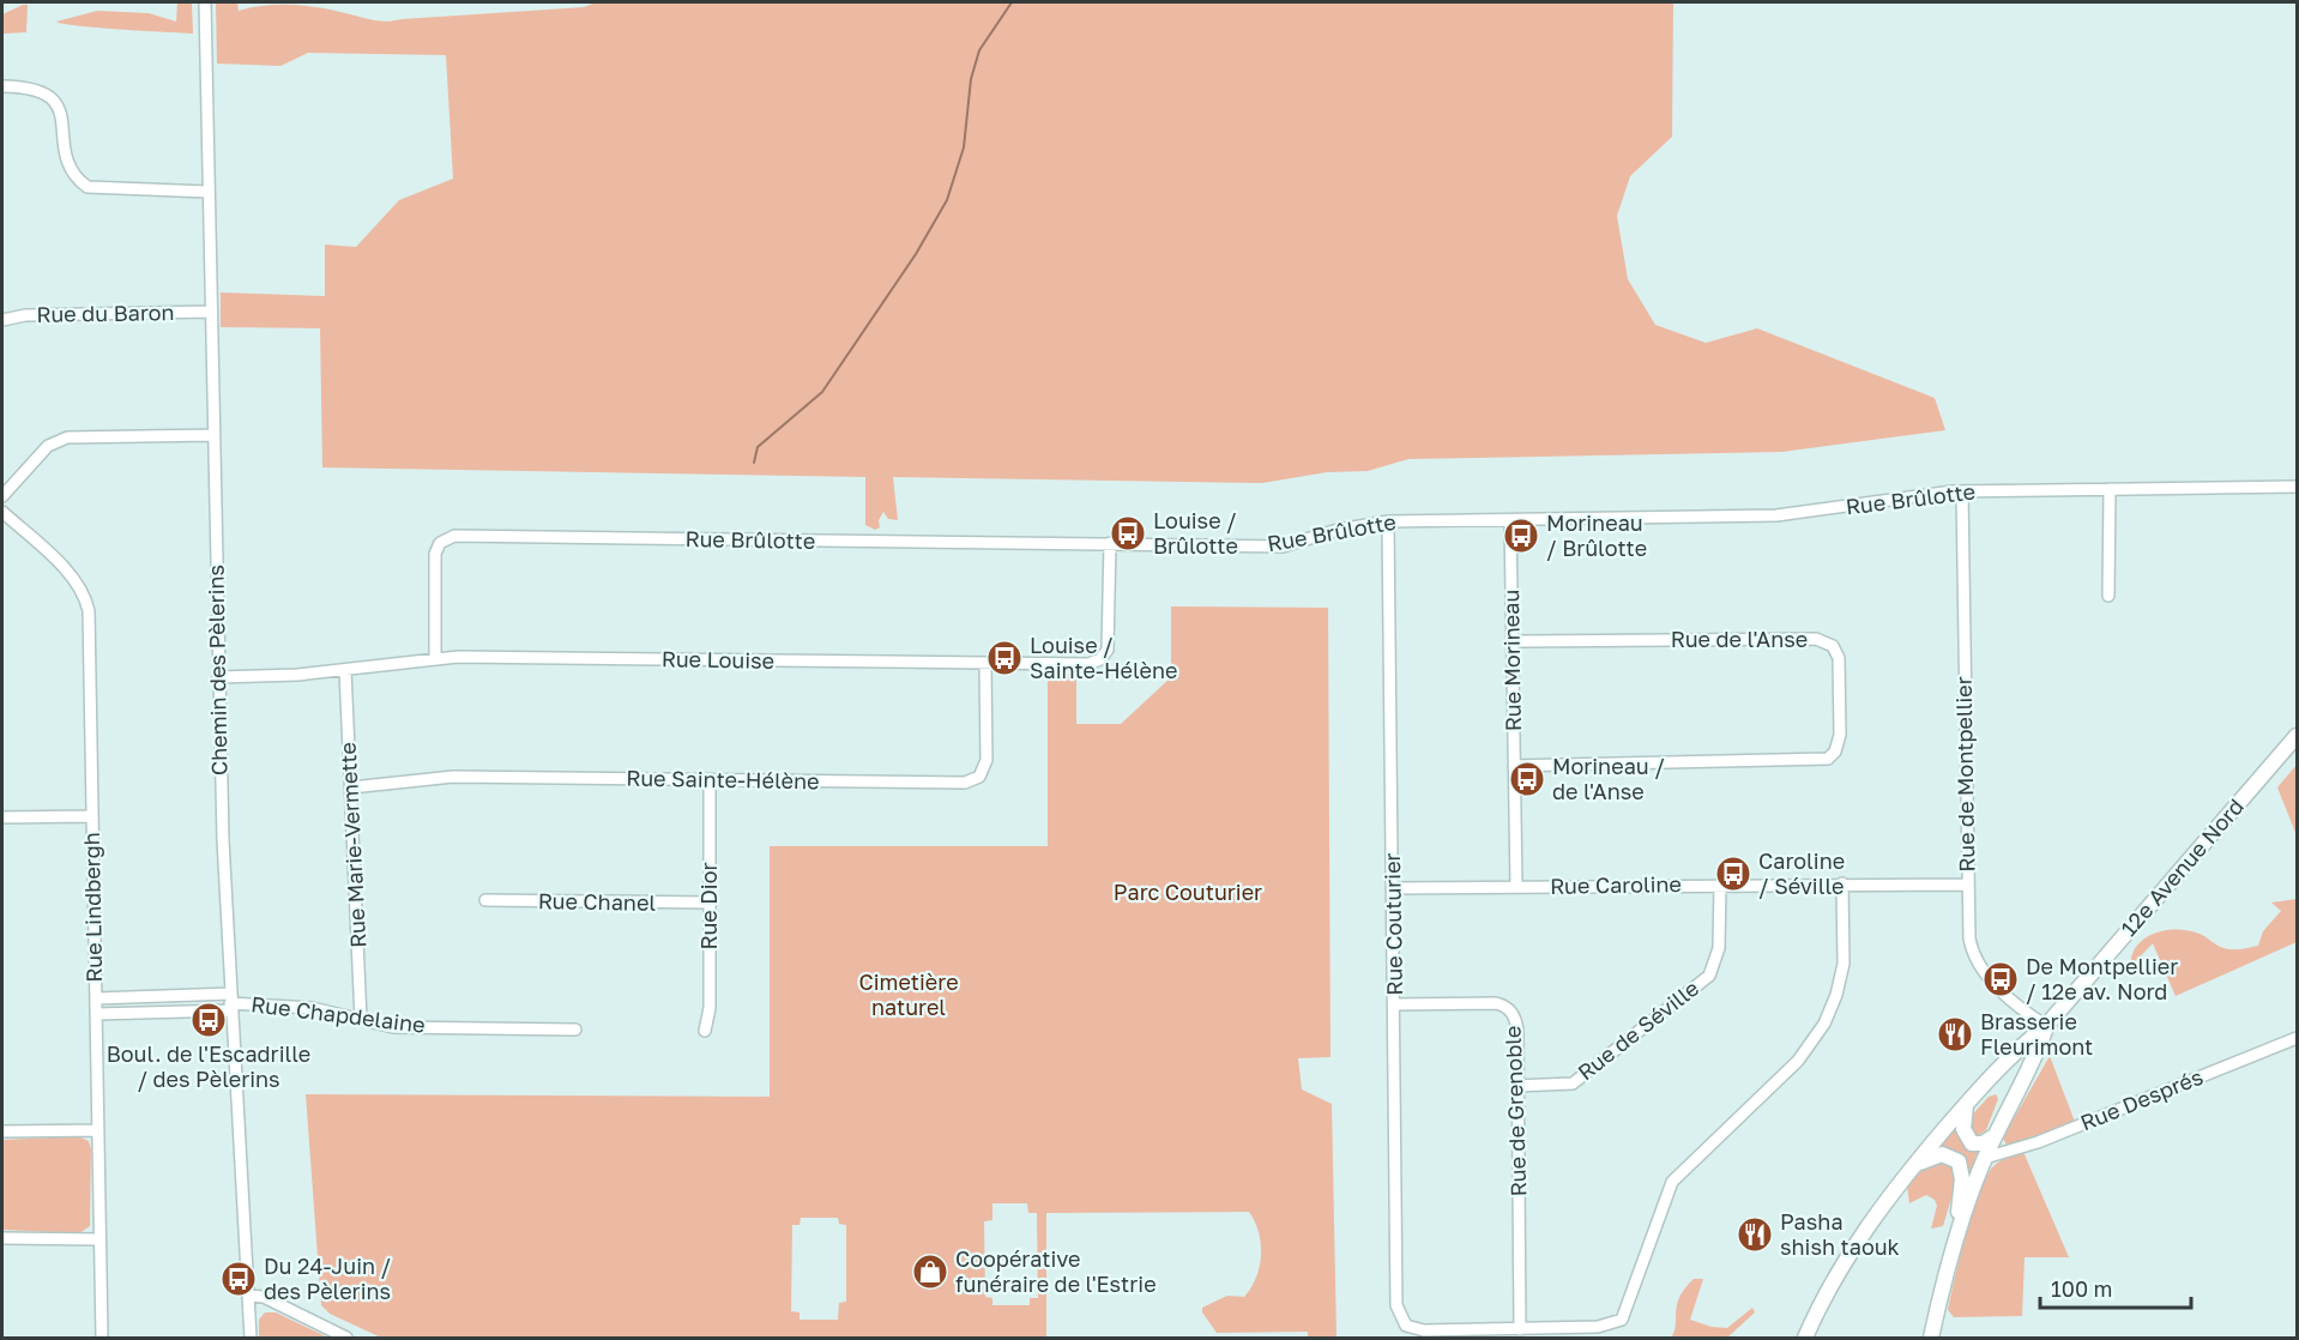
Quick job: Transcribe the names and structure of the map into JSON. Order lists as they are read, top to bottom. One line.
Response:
{"streets":{"main road":["12e Avenue Nord"],"street":["Rue du Baron","Rue Brûlotte","Rue de l'Anse","Rue Louise","Rue Morineau","Chemin des Pèlerins","Rue de Montpellier","Rue Sainte-Hélène","Rue Marie-Vermette","Rue Caroline","Rue Chanel","Rue Dior","Rue Lindbergh","Rue Couturier","Rue Chapdelaine","Rue de Séville","Rue Després","Rue de Grenoble"]},"crossings":[["Rue du Baron","Chemin des Pèlerins"],["Rue Brûlotte","Rue Louise"],["Rue Brûlotte","Rue Morineau"],["Rue Brûlotte","Rue de Montpellier"],["Rue Brûlotte","Rue Couturier"],["Rue de l'Anse","Rue Morineau"],["Rue Louise","Chemin des Pèlerins"],["Rue Louise","Rue Sainte-Hélène"],["Rue Louise","Rue Marie-Vermette"],["Rue Morineau","Rue Caroline"],["Chemin des Pèlerins","Rue Chapdelaine"],["Rue de Montpellier","12e Avenue Nord"],["Rue de Montpellier","Rue Caroline"],["Rue Sainte-Hélène","Rue Marie-Vermette"],["Rue Sainte-Hélène","Rue Dior"],["Rue Marie-Vermette","Rue Chapdelaine"],["Rue Caroline","Rue Couturier"],["Rue Caroline","Rue de Séville"],["Rue Chanel","Rue Dior"],["Rue Couturier","Rue de Grenoble"],["Rue de Séville","Rue de Grenoble"]],"parks":["Parc Couturier","Cimetière naturel"],"places":{"bus stop":["Louise / Brûlotte","Morineau / Brûlotte","Louise / Sainte-Hélène","Morineau / de l'Anse","Caroline / Séville","De Montpellier / 12e av. Nord","Boul. de l'Escadrille / des Pèlerins","Du 24-Juin / des Pèlerins"],"restaurant":["Brasserie Fleurimont","Pasha shish taouk"],"shop":["Coopérative funéraire de l'Estrie"]},"scale_bar":"100 m"}
